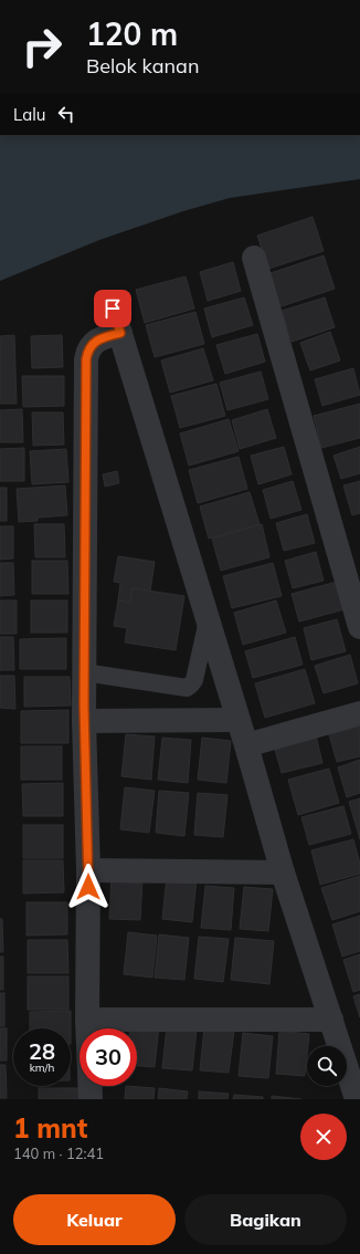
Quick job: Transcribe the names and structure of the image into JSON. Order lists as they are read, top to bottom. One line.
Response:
{"page":{"turn":["120 m","Belok kanan"],"then":"Lalu","speed":"28 km/h","limit":"30","heading":["1 mnt","140 m · 12:41"],"buttons":["Keluar","Bagikan"]}}
